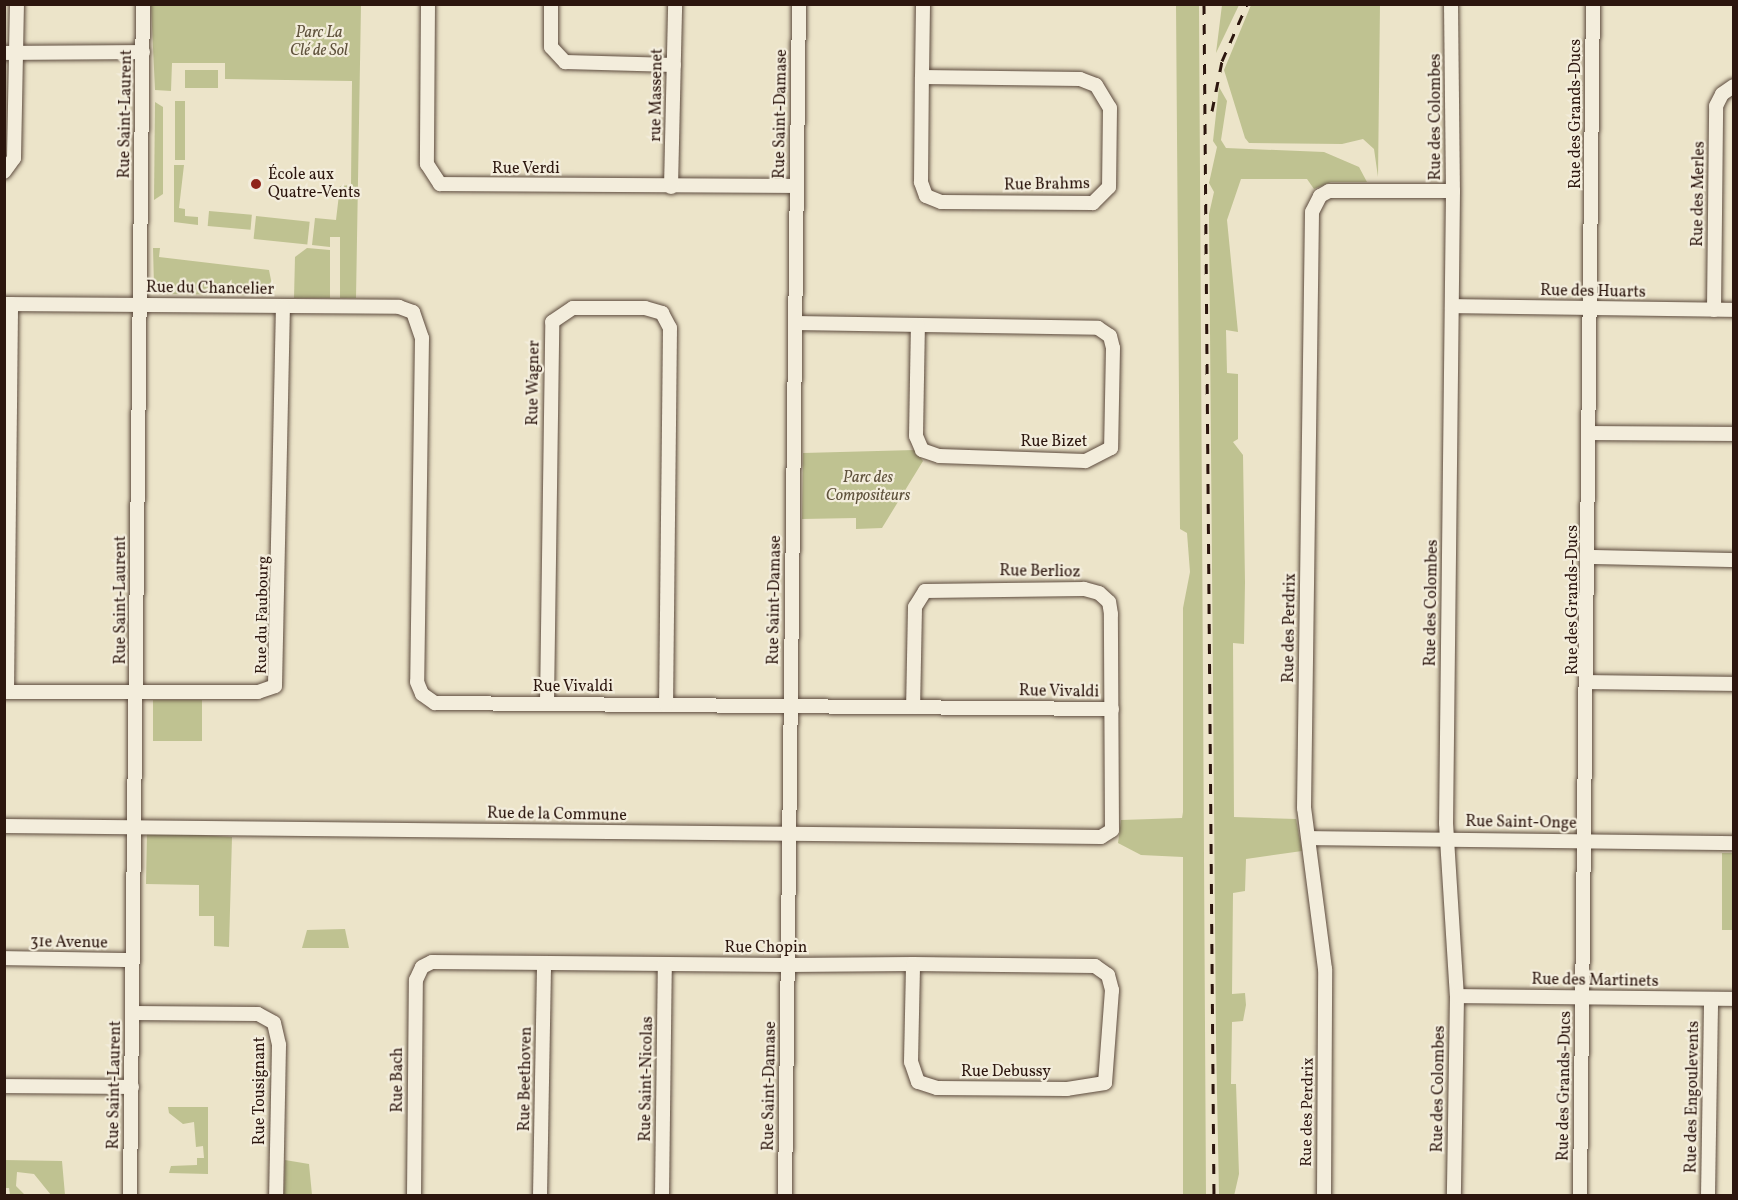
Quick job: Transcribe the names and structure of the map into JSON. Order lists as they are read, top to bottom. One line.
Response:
{"streets":{"street":["rue Massenet","Rue Saint-Laurent","Rue Saint-Damase","Rue des Grands-Ducs","Rue des Colombes","Rue Verdi","Rue Brahms","Rue des Merles","Rue du Chancelier","Rue des Huarts","Rue Wagner","Rue Bizet","Rue Berlioz","Rue du Faubourg","Rue des Perdrix","Rue Vivaldi","Rue de la Commune","Rue Saint-Onge","31e Avenue","Rue Chopin","Rue des Martinets","Rue Debussy","Rue Beethoven","Rue Saint-Nicolas","Rue Bach","Rue Tousignant","Rue des Engoulevents"]},"crossings":[["rue Massenet","Rue Verdi"],["Rue Saint-Laurent","Rue du Chancelier"],["Rue Saint-Laurent","Rue du Faubourg"],["Rue Saint-Laurent","Rue de la Commune"],["Rue Saint-Laurent","31e Avenue"],["Rue Saint-Laurent","Rue Tousignant"],["Rue Saint-Damase","Rue Verdi"],["Rue Saint-Damase","Rue Bizet"],["Rue Saint-Damase","Rue Vivaldi"],["Rue Saint-Damase","Rue de la Commune"],["Rue Saint-Damase","Rue Chopin"],["Rue des Grands-Ducs","Rue des Huarts"],["Rue des Grands-Ducs","Rue Saint-Onge"],["Rue des Grands-Ducs","Rue des Martinets"],["Rue des Colombes","Rue des Huarts"],["Rue des Colombes","Rue des Perdrix"],["Rue des Colombes","Rue Saint-Onge"],["Rue des Colombes","Rue des Martinets"],["Rue des Merles","Rue des Huarts"],["Rue du Chancelier","Rue du Faubourg"],["Rue du Chancelier","Rue Vivaldi"],["Rue Wagner","Rue Vivaldi"],["Rue Berlioz","Rue Vivaldi"],["Rue Berlioz","Rue de la Commune"],["Rue des Perdrix","Rue Saint-Onge"],["Rue Chopin","Rue Debussy"],["Rue Chopin","Rue Beethoven"],["Rue Chopin","Rue Saint-Nicolas"],["Rue Chopin","Rue Bach"],["Rue des Martinets","Rue des Engoulevents"]],"parks":["Parc La Clé de Sol","Parc des Compositeurs"],"places":["École aux Quatre-Vents"]}
